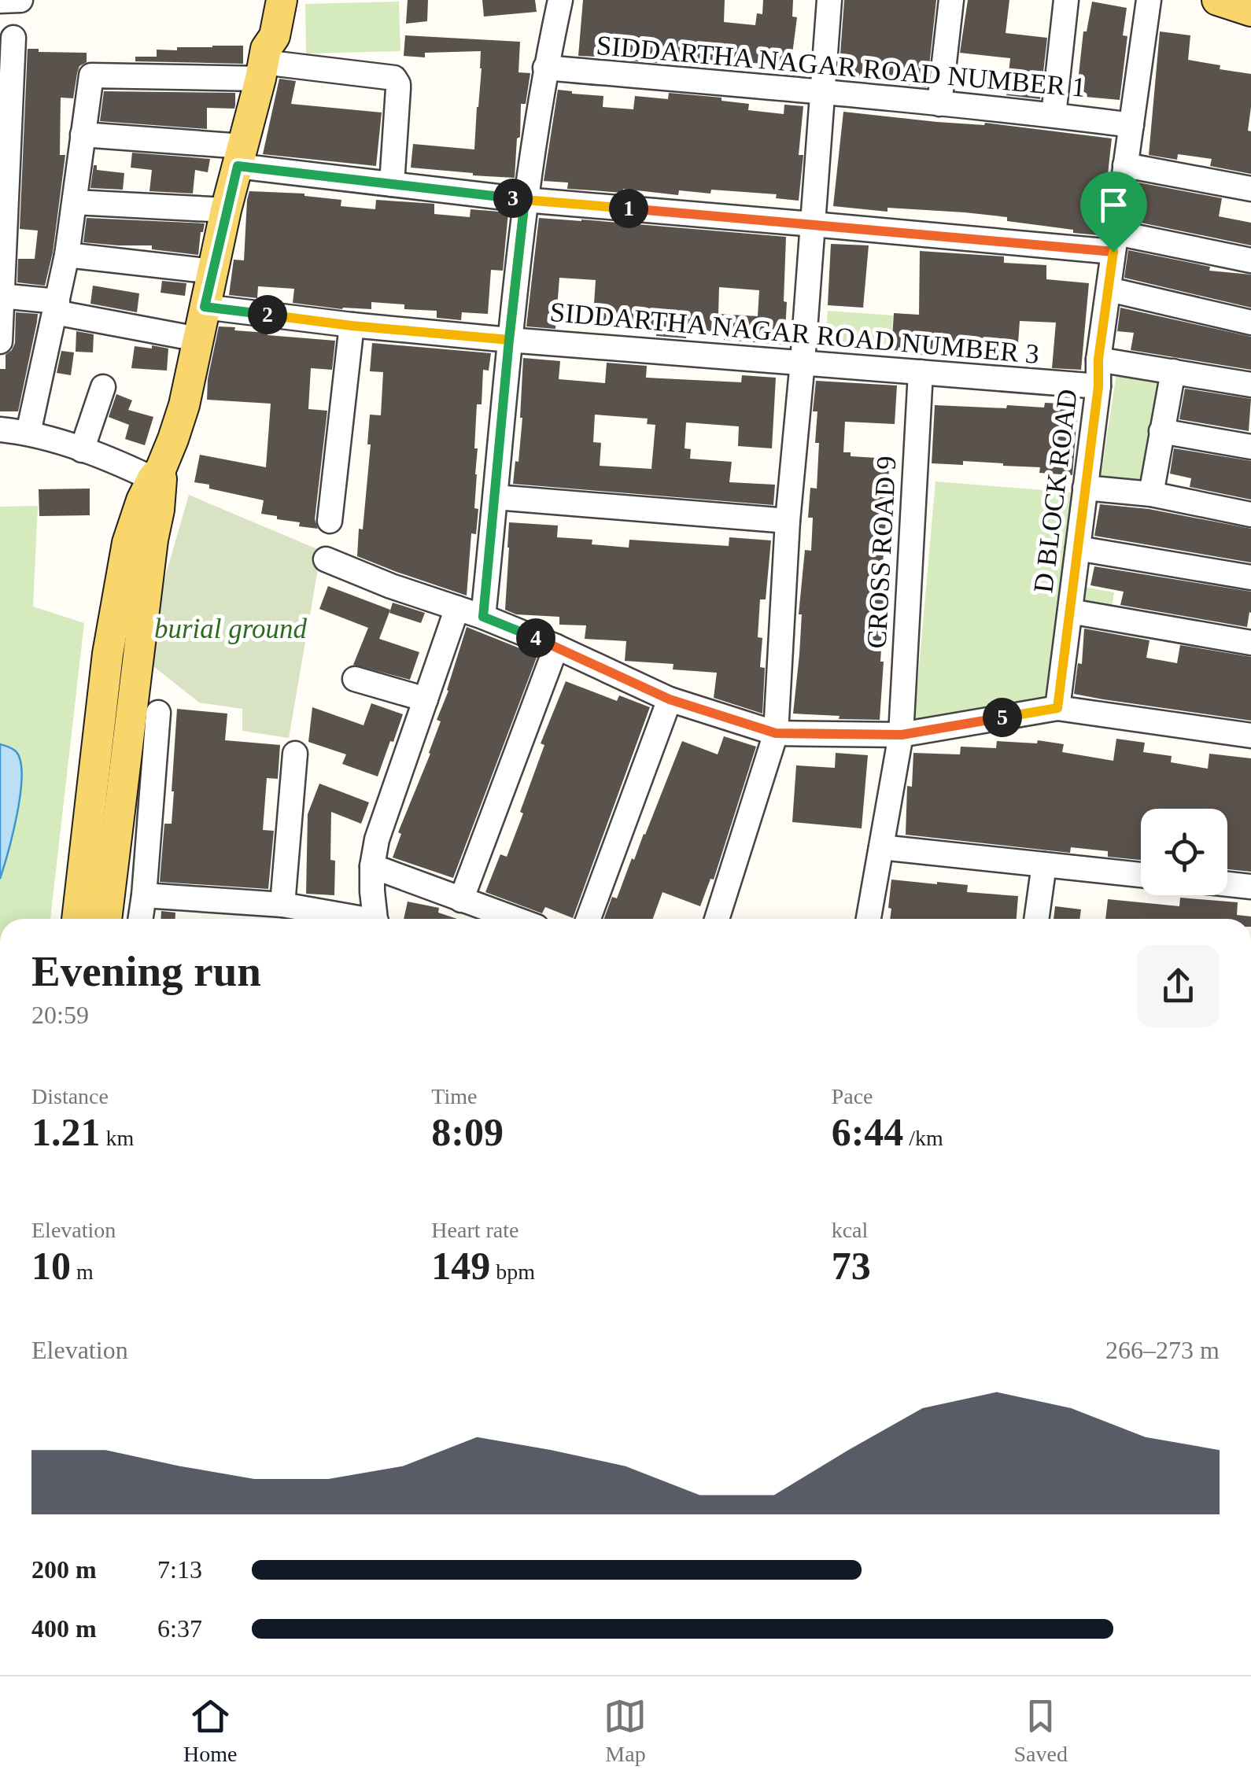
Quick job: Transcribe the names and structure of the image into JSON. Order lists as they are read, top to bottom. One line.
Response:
{"streets":{"street":["SIDDARTHA NAGAR ROAD NUMBER 1","SIDDARTHA NAGAR ROAD NUMBER 3","D BLOCK ROAD","CROSS ROAD 9"]},"crossings":[["SIDDARTHA NAGAR ROAD NUMBER 1","D BLOCK ROAD"],["SIDDARTHA NAGAR ROAD NUMBER 3","D BLOCK ROAD"],["SIDDARTHA NAGAR ROAD NUMBER 3","CROSS ROAD 9"]],"parks":["burial ground"],"page":{"pins":["3","1","2","4","5"],"heading":["Evening run","20:59"],"stats":[["Distance","1.21 km"],["Time","8:09"],["Pace","6:44 /km"],["Elevation","10 m"],["Heart rate","149 bpm"],["kcal","73"]],"chart":["Elevation","266–273 m"],"list":[{"name":"200 m","note":"7:13"},{"name":"400 m","note":"6:37"}],"tabs":["Home","Map","Saved"]}}
